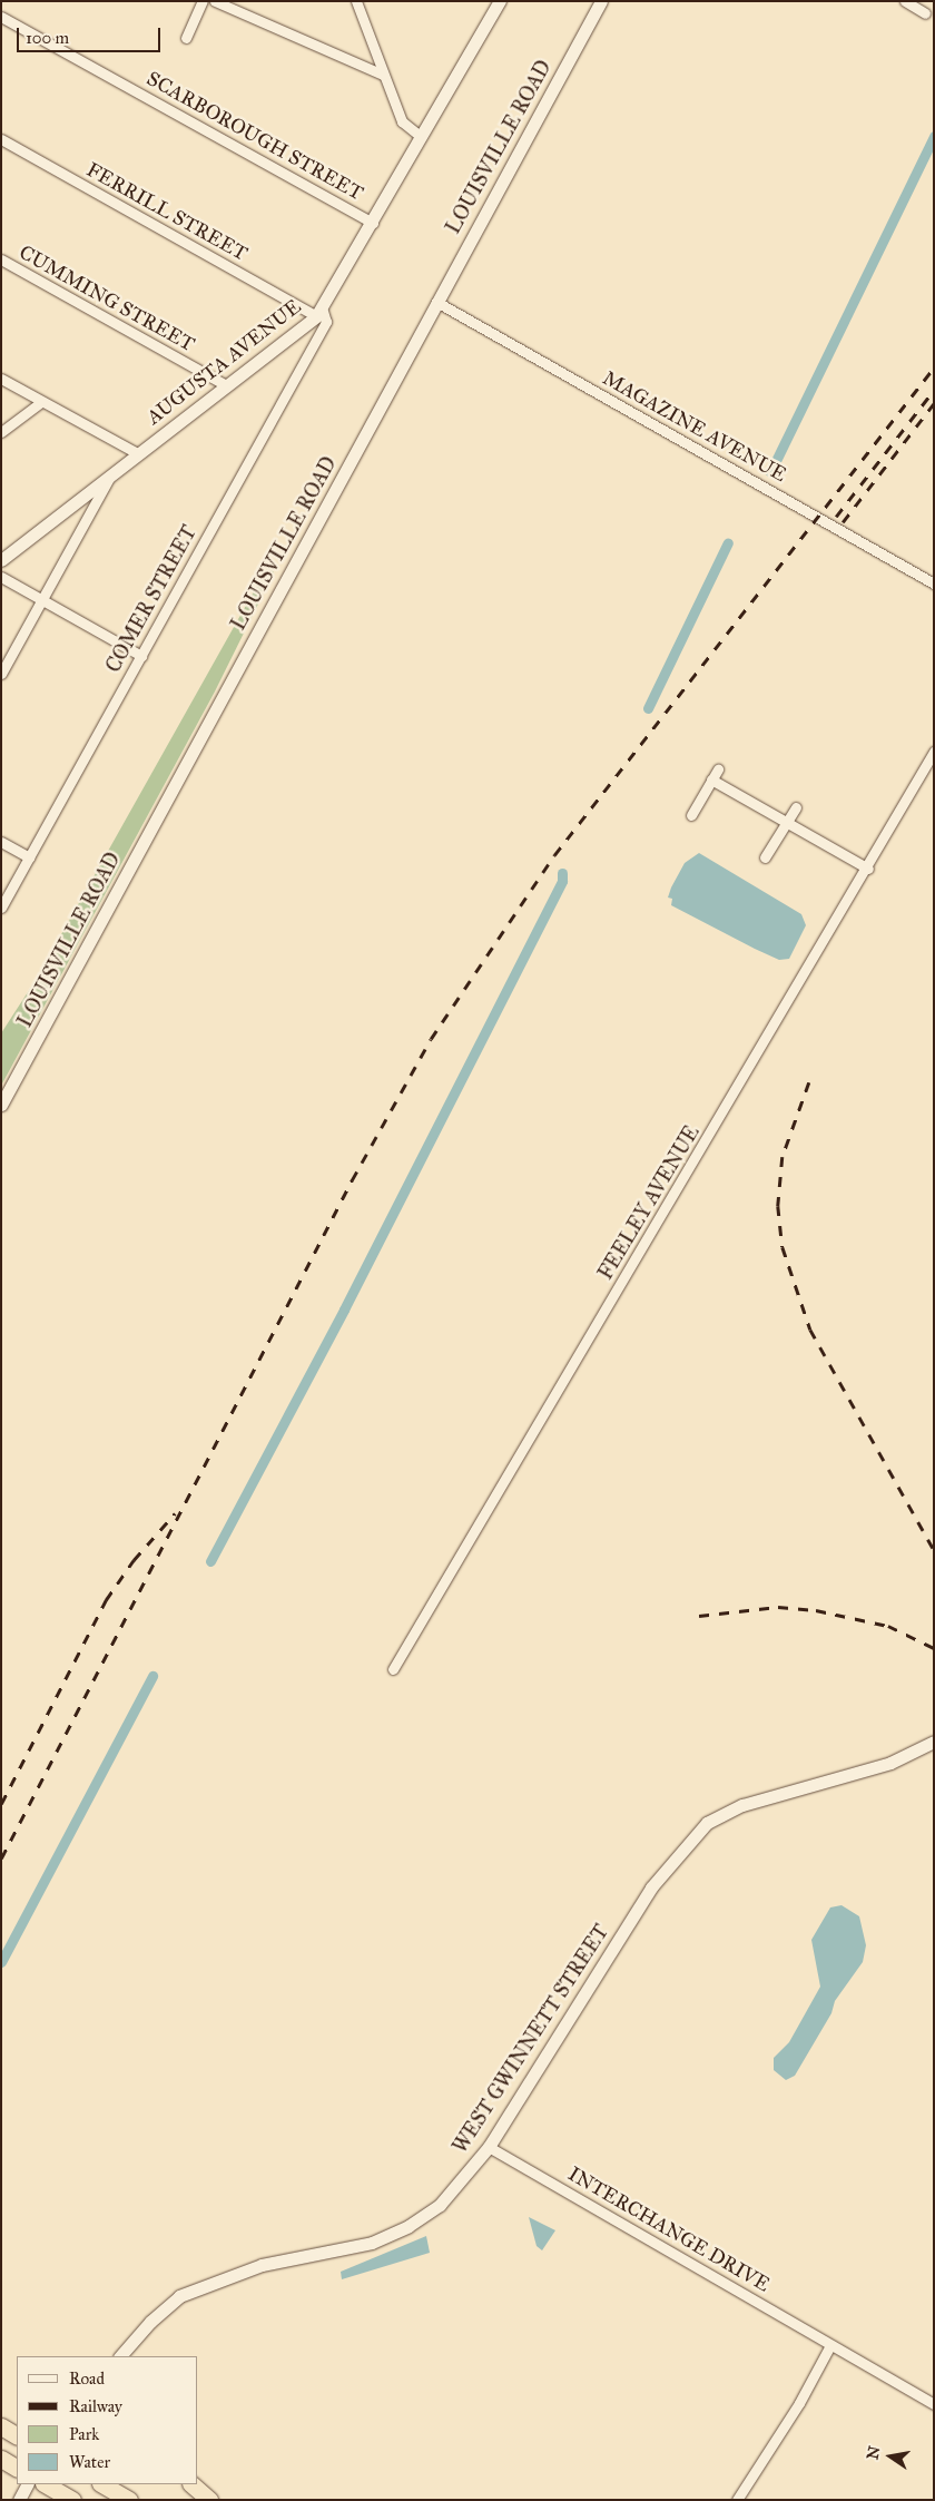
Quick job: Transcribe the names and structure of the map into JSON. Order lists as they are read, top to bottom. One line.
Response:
{"streets":{"main road":["LOUISVILLE ROAD","AUGUSTA AVENUE","WEST GWINNETT STREET"],"street":["SCARBOROUGH STREET","FERRILL STREET","CUMMING STREET","MAGAZINE AVENUE","COMER STREET","FEELEY AVENUE","INTERCHANGE DRIVE"]},"crossings":[["SCARBOROUGH STREET","AUGUSTA AVENUE"],["LOUISVILLE ROAD","MAGAZINE AVENUE"],["FERRILL STREET","AUGUSTA AVENUE"],["FERRILL STREET","COMER STREET"],["CUMMING STREET","AUGUSTA AVENUE"],["AUGUSTA AVENUE","COMER STREET"],["WEST GWINNETT STREET","INTERCHANGE DRIVE"]],"legend":["Road","Railway","Park","Water"],"scale_bar":"100 m","north":"left"}
